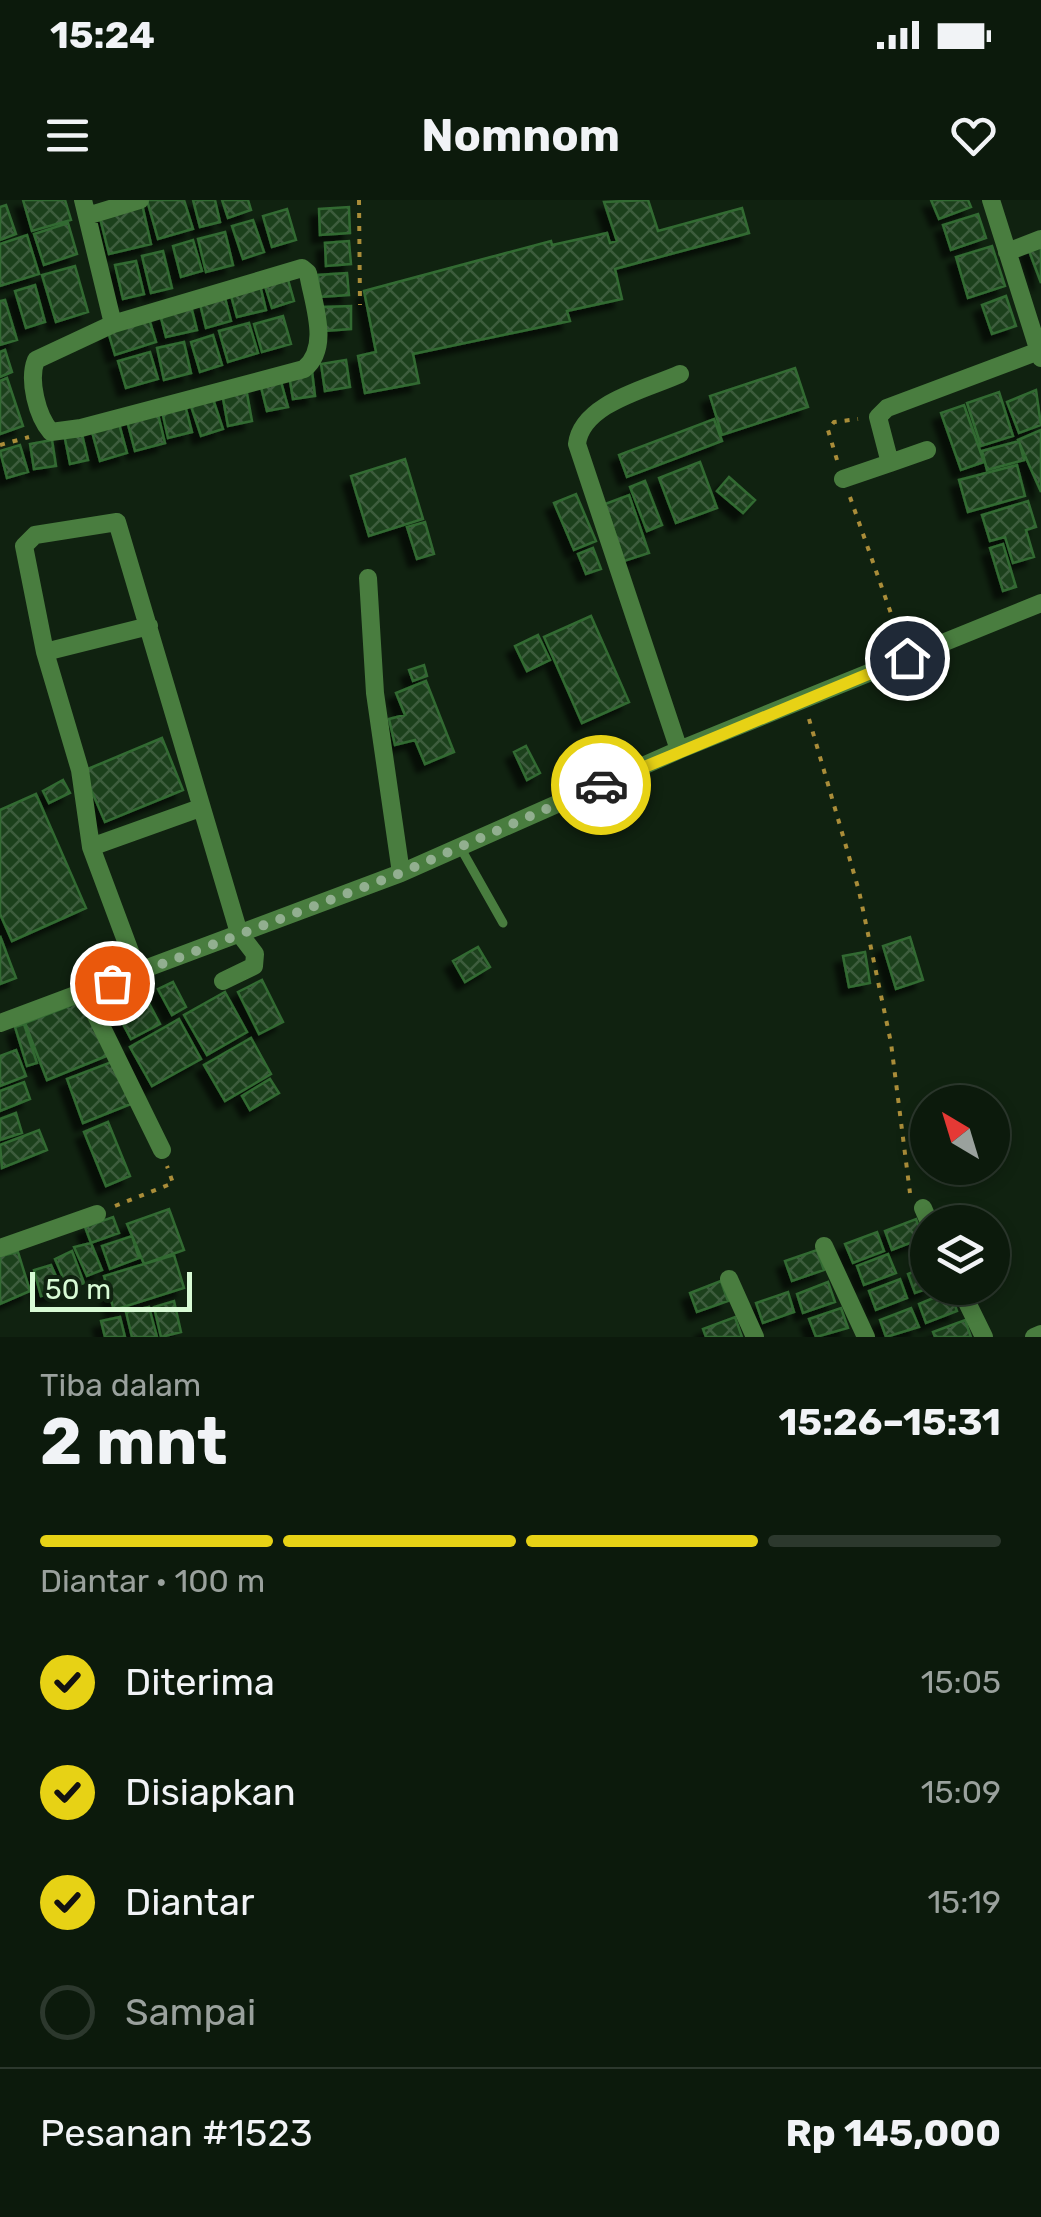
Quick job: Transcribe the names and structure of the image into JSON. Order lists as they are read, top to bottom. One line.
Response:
{"scale_bar":"50 m","north":"top left","page":{"status":"15:24","header":"Nomnom","scale":"50 m","heading":["2 mnt","Tiba dalam","15:26–15:31"],"panel":["Pesanan #1523","Rp 145,000"],"bar":"Diantar · 100 m","list":[["Diterima","15:05"],["Disiapkan","15:09"],["Diantar","15:19"],"Sampai"]}}
